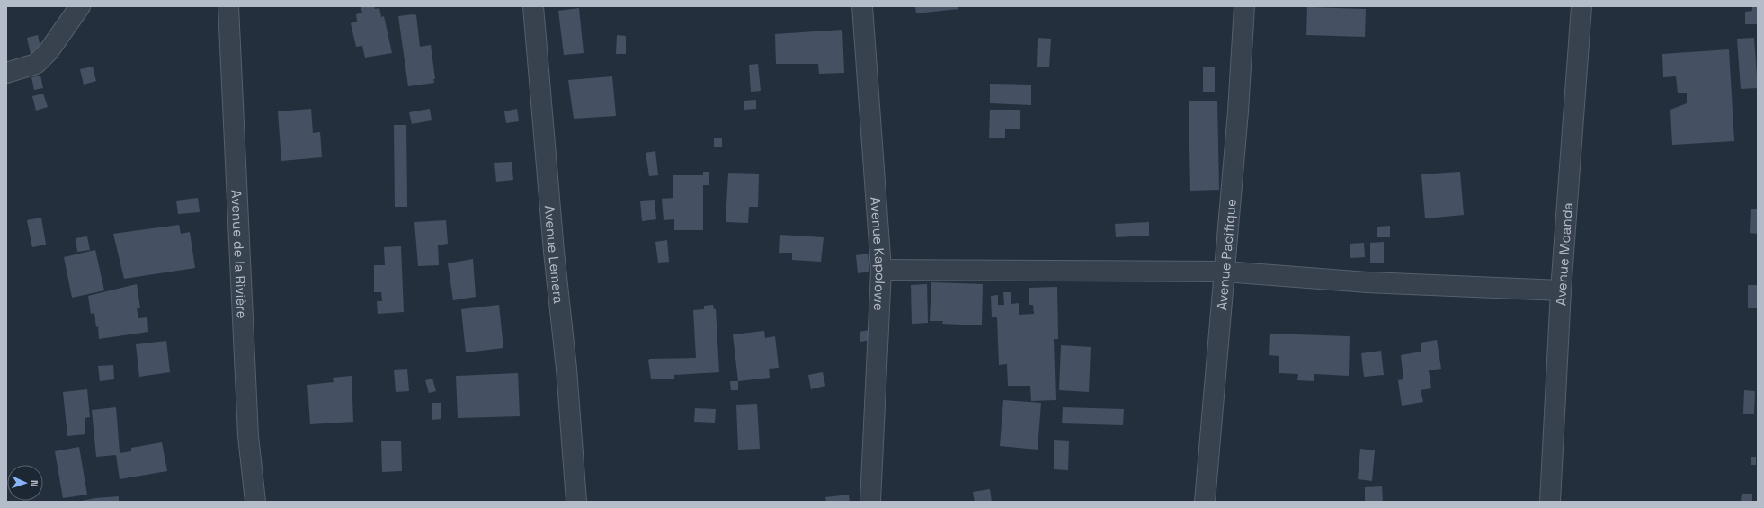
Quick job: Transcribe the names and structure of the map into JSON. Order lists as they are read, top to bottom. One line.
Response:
{"streets":{"street":["Avenue Kapolowe","Avenue Moanda","Avenue de la Rivière","Avenue Lemera","Avenue Pacifique"]},"north":"right"}
